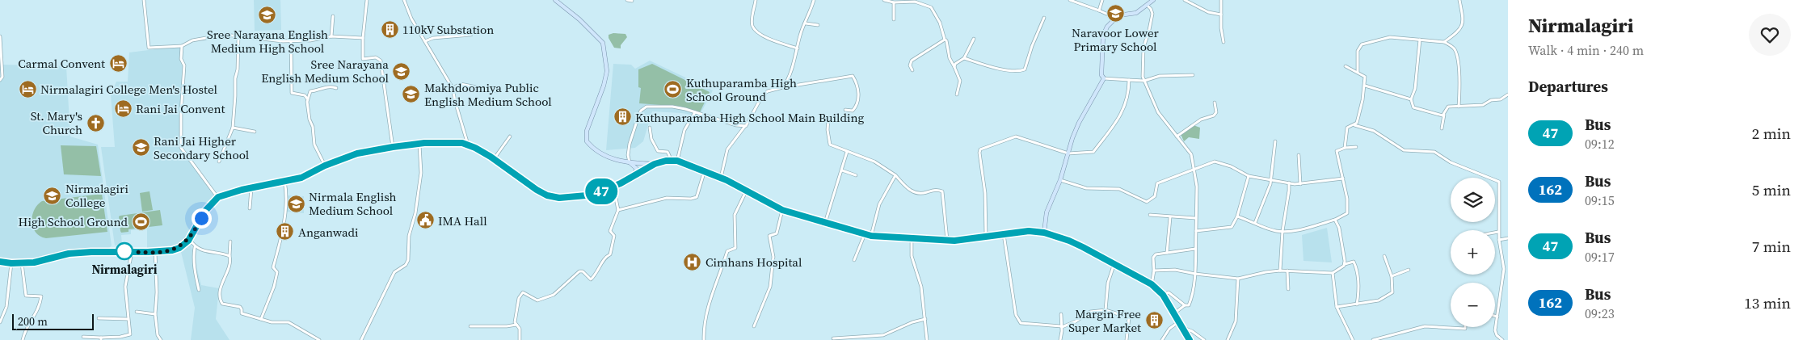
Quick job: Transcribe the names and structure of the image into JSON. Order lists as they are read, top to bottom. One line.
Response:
{"places":{"school or university":["Naravoor Lower Primary School","Sree Narayana English Medium High School","Sree Narayana English Medium School","Makhdoomiya Public English Medium School","Rani Jai Higher Secondary School","Nirmalagiri College","Nirmala English Medium School"],"building":["110kV Substation","Kuthuparamba High School Main Building","Anganwadi","Margin Free Super Market"],"hotel":["Carmal Convent","Nirmalagiri College Men's Hostel","Rani Jai Convent"],"sports":["Kuthuparamba High School Ground","High School Ground"],"church":["St. Mary's Church"],"public building":["IMA Hall"],"other":["Nirmalagiri"],"hospital":["Cimhans Hospital"]},"lines":["bus line 47"],"scale_bar":"200 m","page":{"on_map":"47","heading":[["Nirmalagiri","Walk · 4 min · 240 m"],"Departures"],"list":[{"mark":"47","name":"Bus","note":"09:12","value":"2 min"},{"mark":"162","name":"Bus","note":"09:15","value":"5 min"},{"mark":"47","name":"Bus","note":"09:17","value":"7 min"},{"mark":"162","name":"Bus","note":"09:23","value":"13 min"}],"map_buttons":["+","−"],"scale":"200 m"}}
